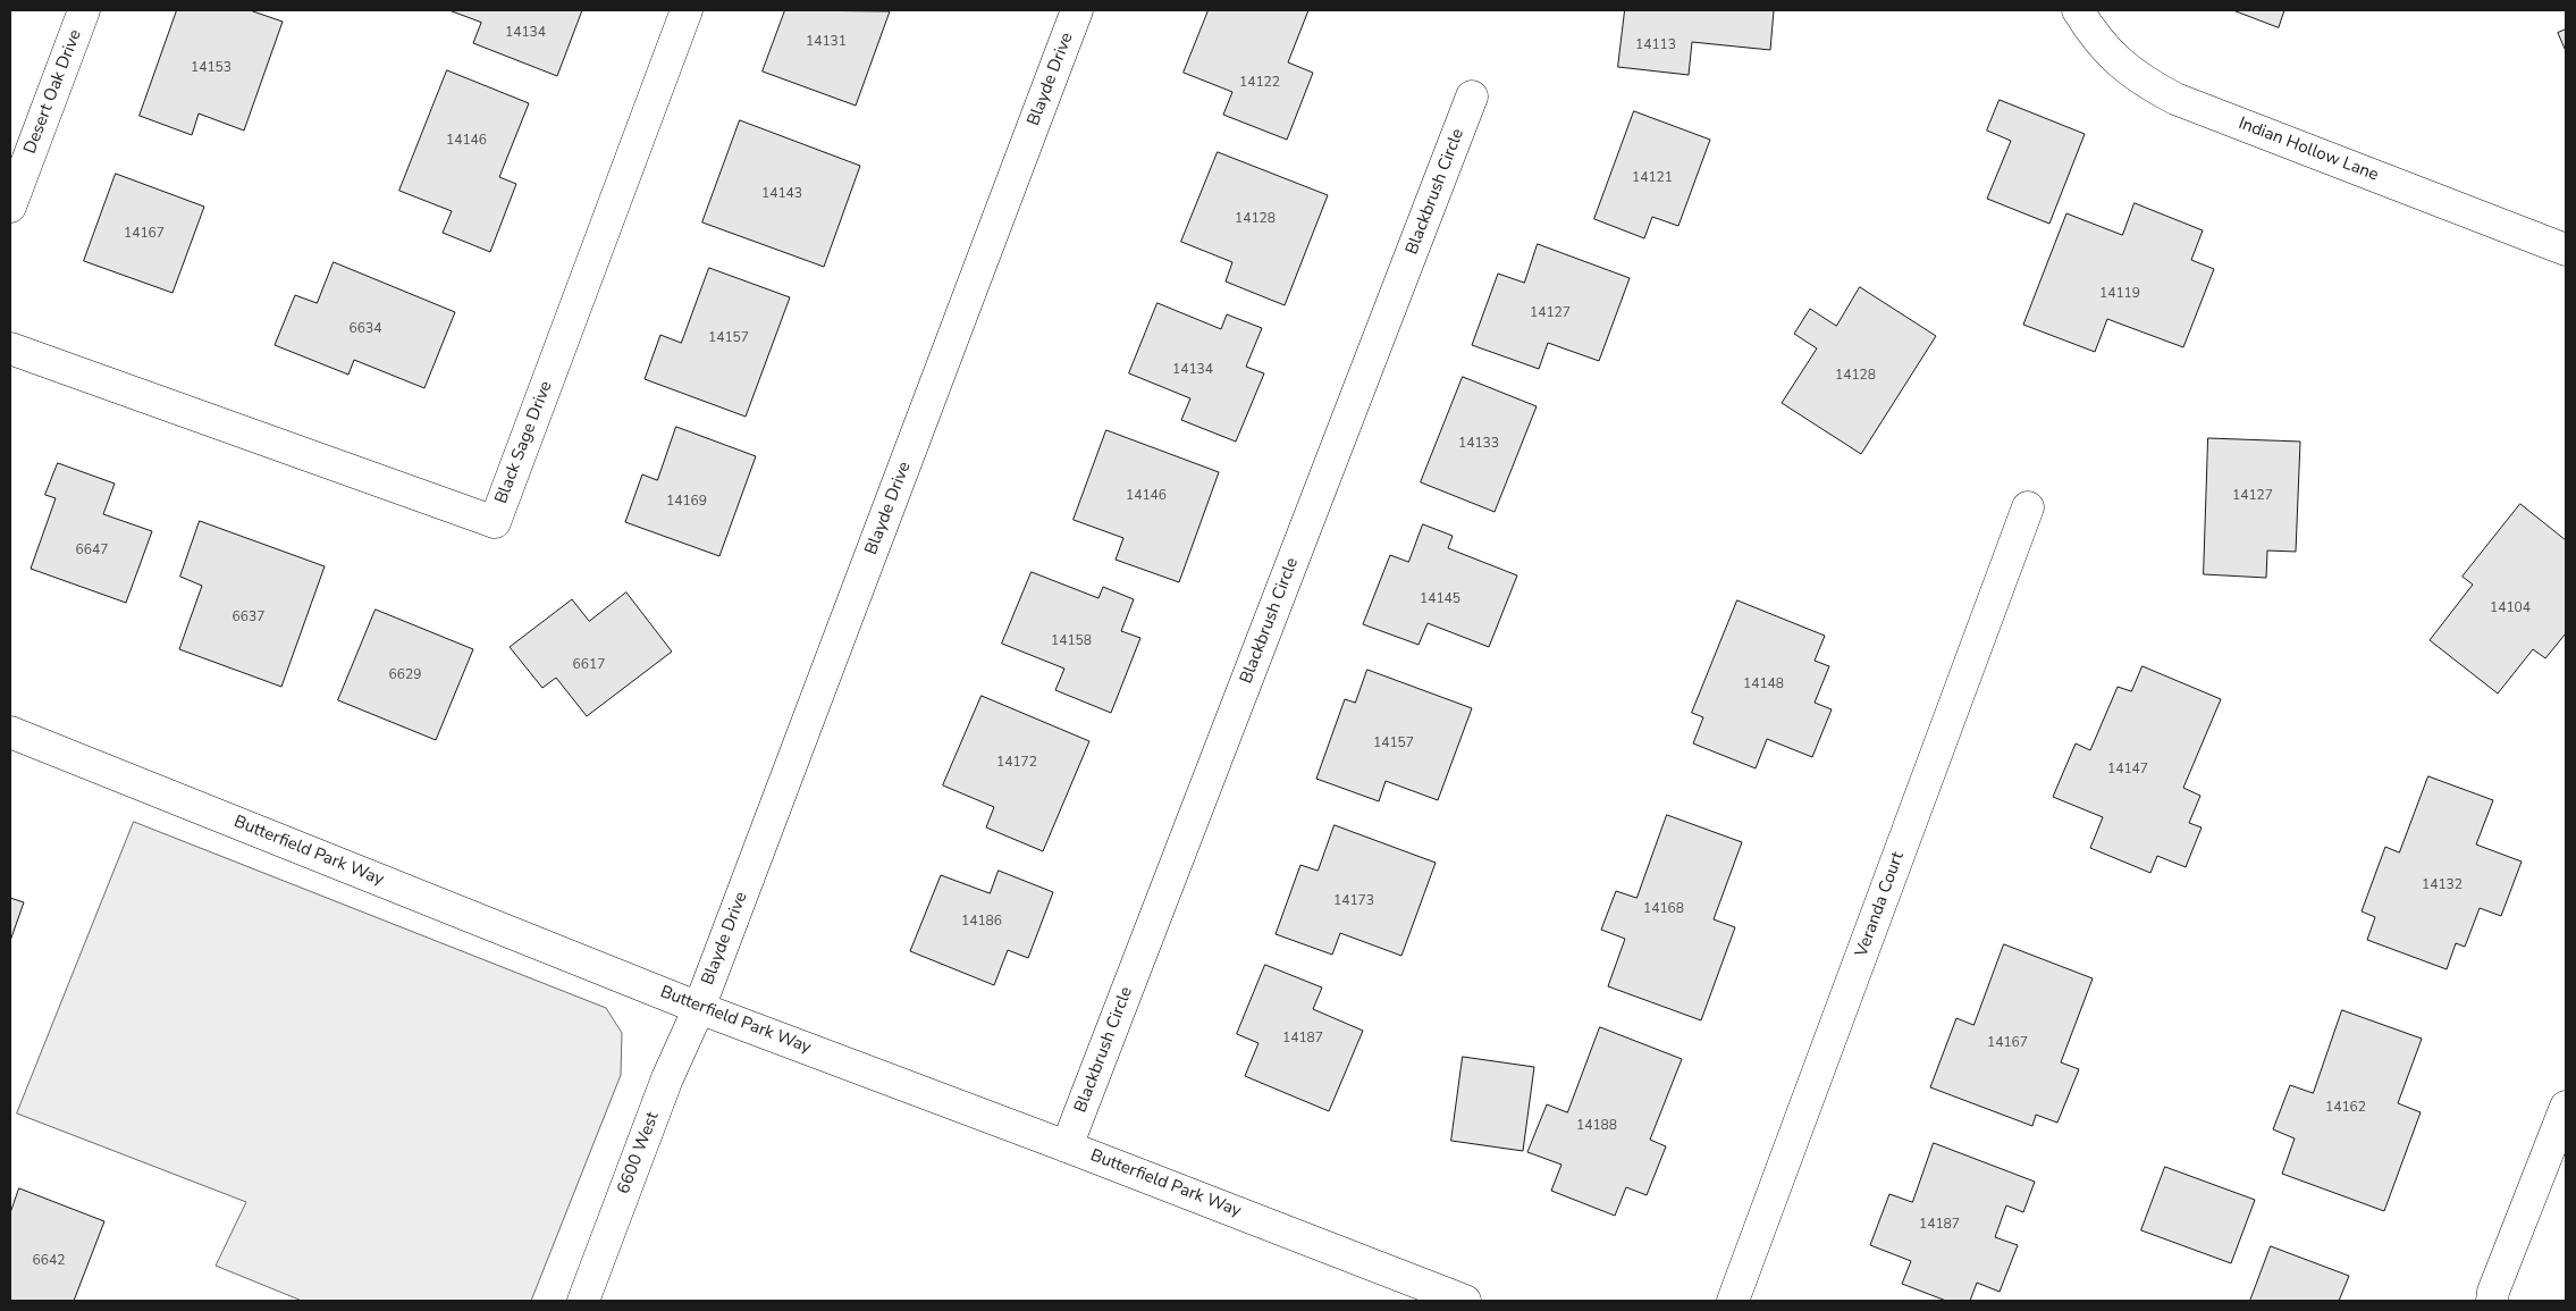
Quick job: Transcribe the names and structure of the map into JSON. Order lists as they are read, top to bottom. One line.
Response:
{"streets":{"street":["Blayde Drive","Desert Oak Drive","Indian Hollow Lane","Blackbrush Circle","Black Sage Drive","Butterfield Park Way","Veranda Court","6600 West"]},"crossings":[["Blayde Drive","Butterfield Park Way"],["Blayde Drive","6600 West"],["Blackbrush Circle","Butterfield Park Way"],["Butterfield Park Way","6600 West"]],"house_numbers":["14134","14131","14113","14153","14122","14146","14121","14143","14128","14167","14119","14127","6634","14157","14134","14128","14133","14146","14127","14169","6647","14145","14104","6637","14158","6617","6629","14148","14157","14172","14147","14132","14173","14168","14186","14187","14167","14162","14188","14187","6642"]}
